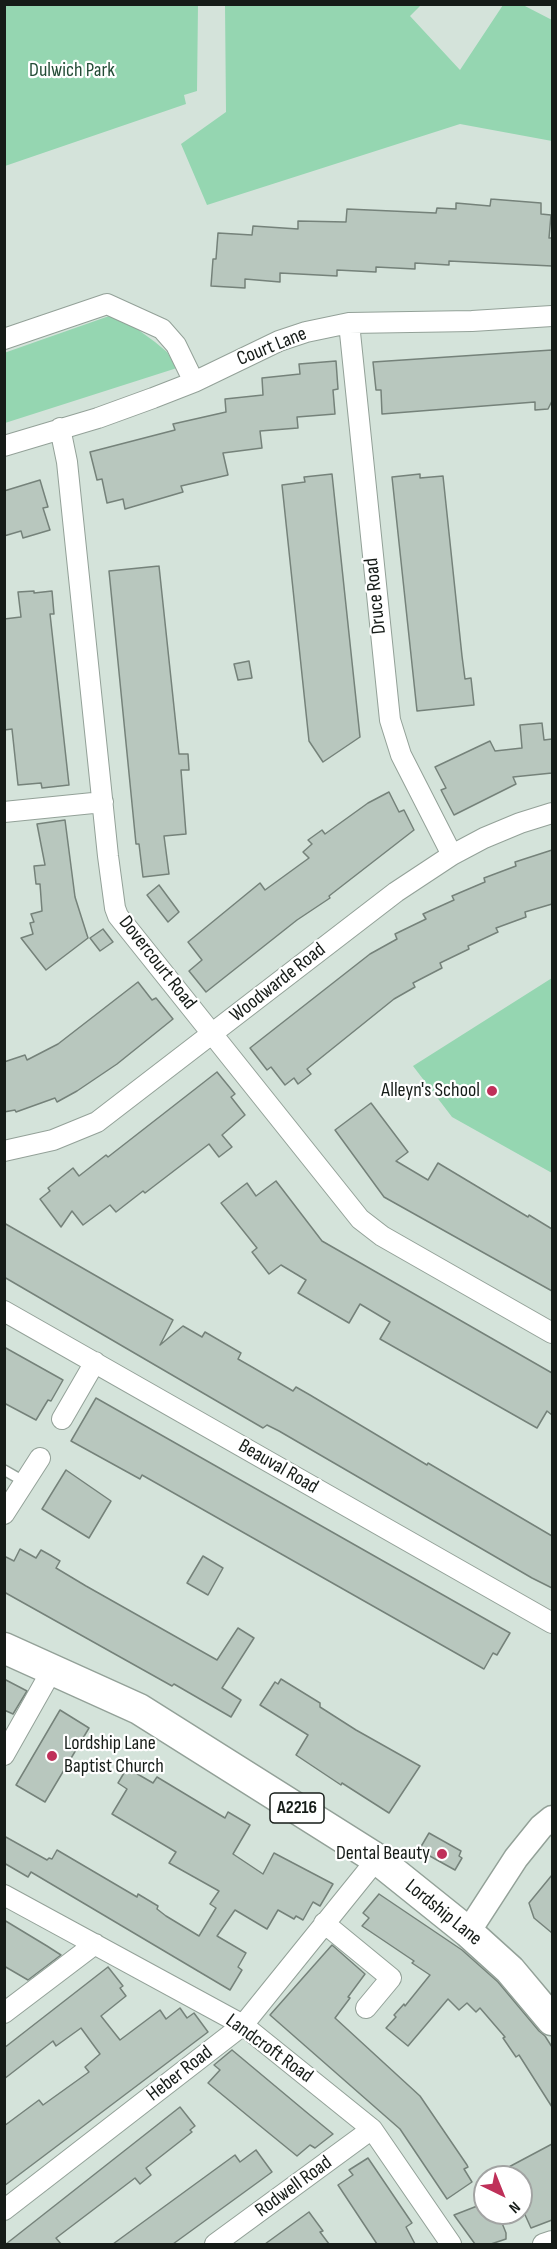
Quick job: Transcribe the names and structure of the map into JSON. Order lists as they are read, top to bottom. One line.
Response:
{"streets":{"main road":["A2216","Lordship Lane"],"street":["Court Lane","Druce Road","Dovercourt Road","Woodwarde Road","Beauval Road","Landcroft Road","Heber Road","Rodwell Road"]},"crossings":[["Court Lane","Druce Road"],["Court Lane","Dovercourt Road"],["Druce Road","Woodwarde Road"],["Dovercourt Road","Woodwarde Road"],["Lordship Lane","Heber Road"],["Landcroft Road","Heber Road"],["Landcroft Road","Rodwell Road"]],"parks":["Dulwich Park"],"places":["Alleyn's School","Lordship Lane Baptist Church","Dental Beauty"],"north":"bottom right"}
